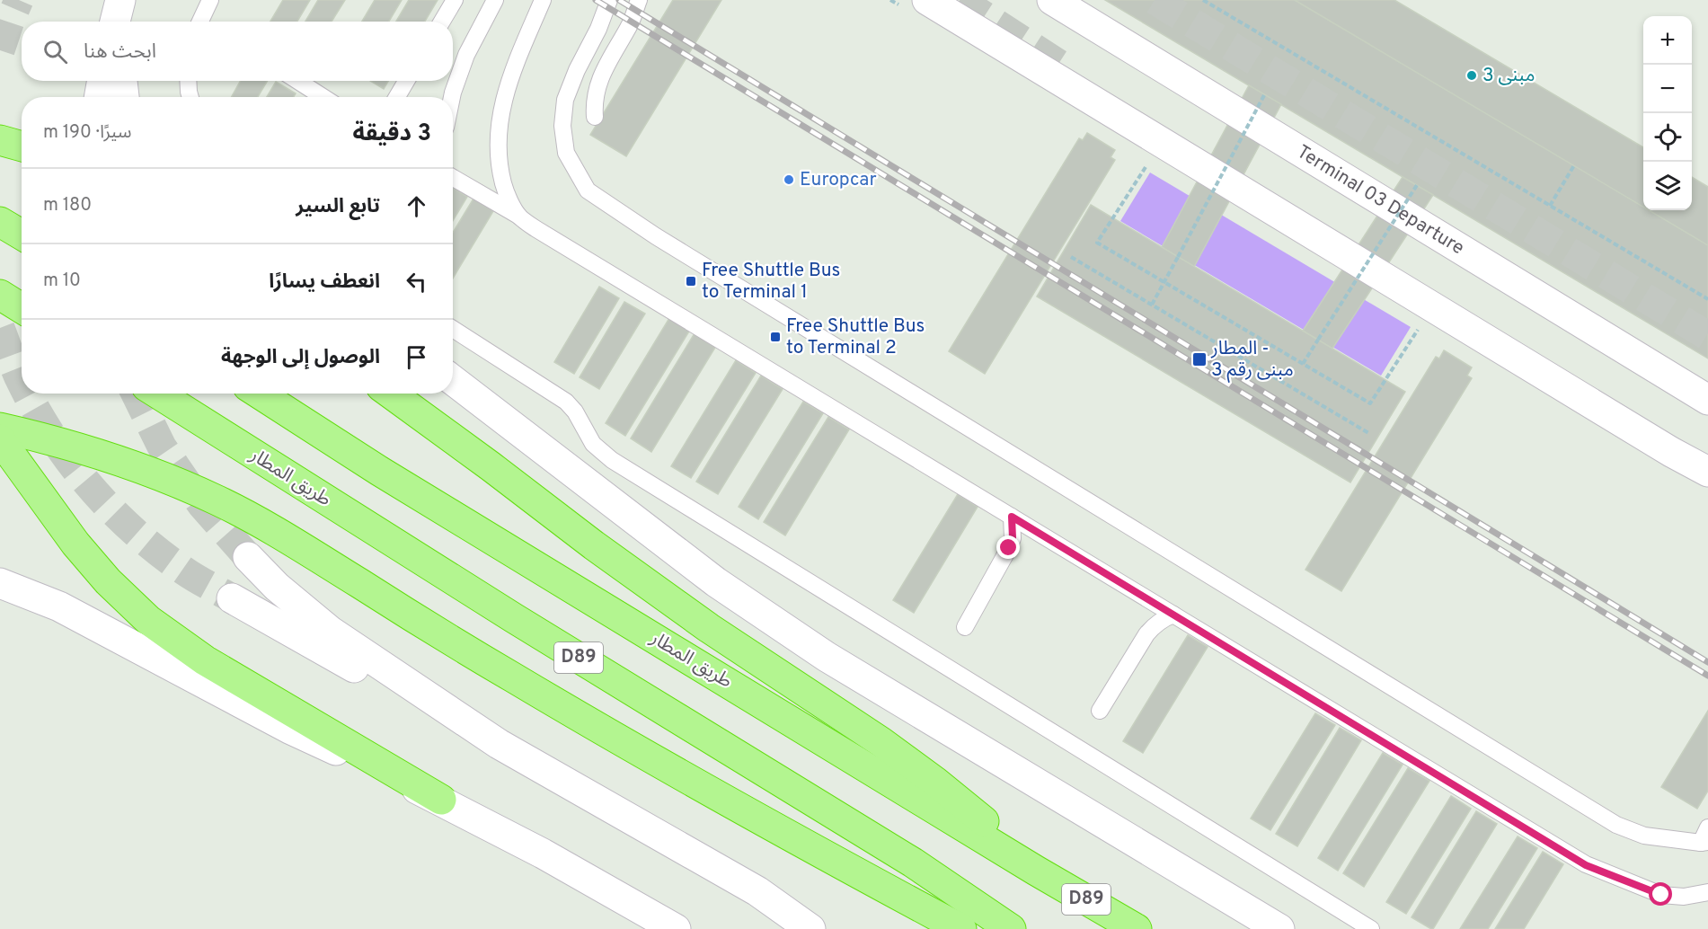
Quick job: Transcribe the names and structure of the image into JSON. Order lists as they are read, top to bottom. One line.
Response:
{"streets":{"highway":["طريق المطار","D89"],"main road":["Terminal 03 Departure"]},"places":{"other":["مبنى 3","Europcar"],"transit":["Free Shuttle Bus to Terminal 1","Free Shuttle Bus to Terminal 2","المطار - مبنى رقم 3"]},"page":{"map_buttons":["+","−"],"search":"ابحث هنا","heading":["3 دقيقة","سيرًا · 190 m"],"list":[["تابع السير","180 m"],["انعطف يسارًا","10 m"],"الوصول إلى الوجهة"]}}
